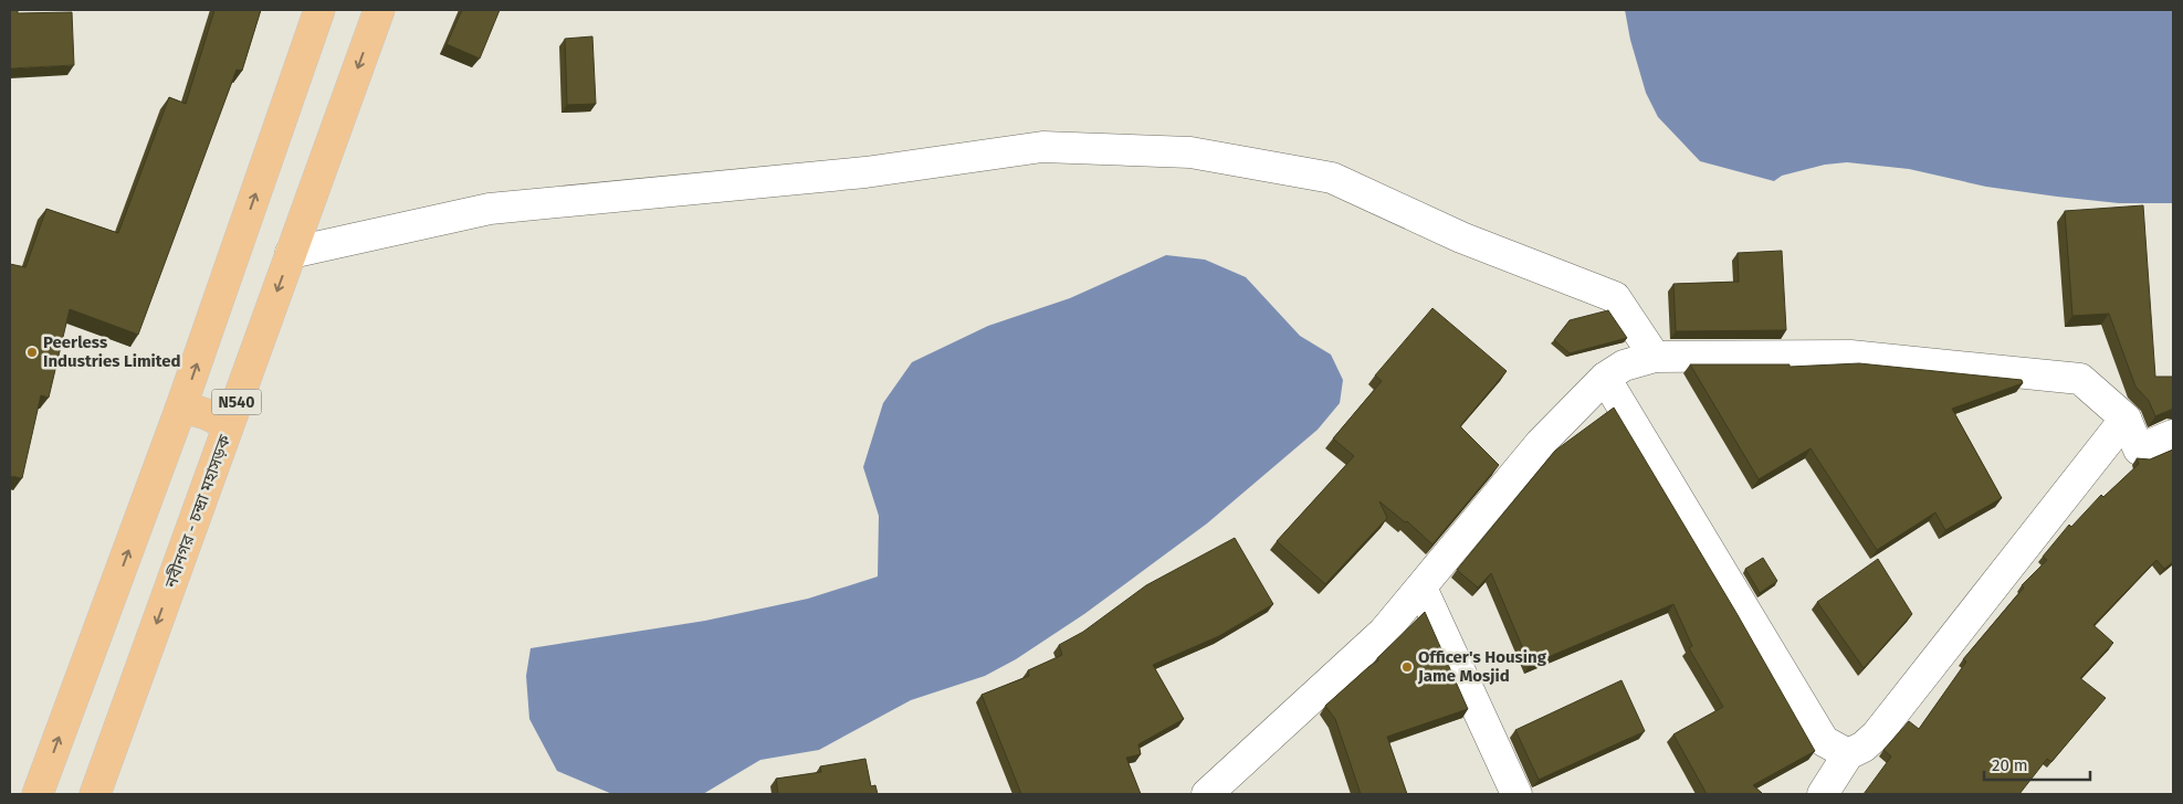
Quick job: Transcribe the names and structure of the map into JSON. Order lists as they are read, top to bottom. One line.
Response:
{"streets":{"highway":["N540","নবীনগর - চন্দ্রা মহাসড়ক"]},"places":["Peerless Industries Limited","Officer's Housing Jame Mosjid"],"scale_bar":"20 m"}
